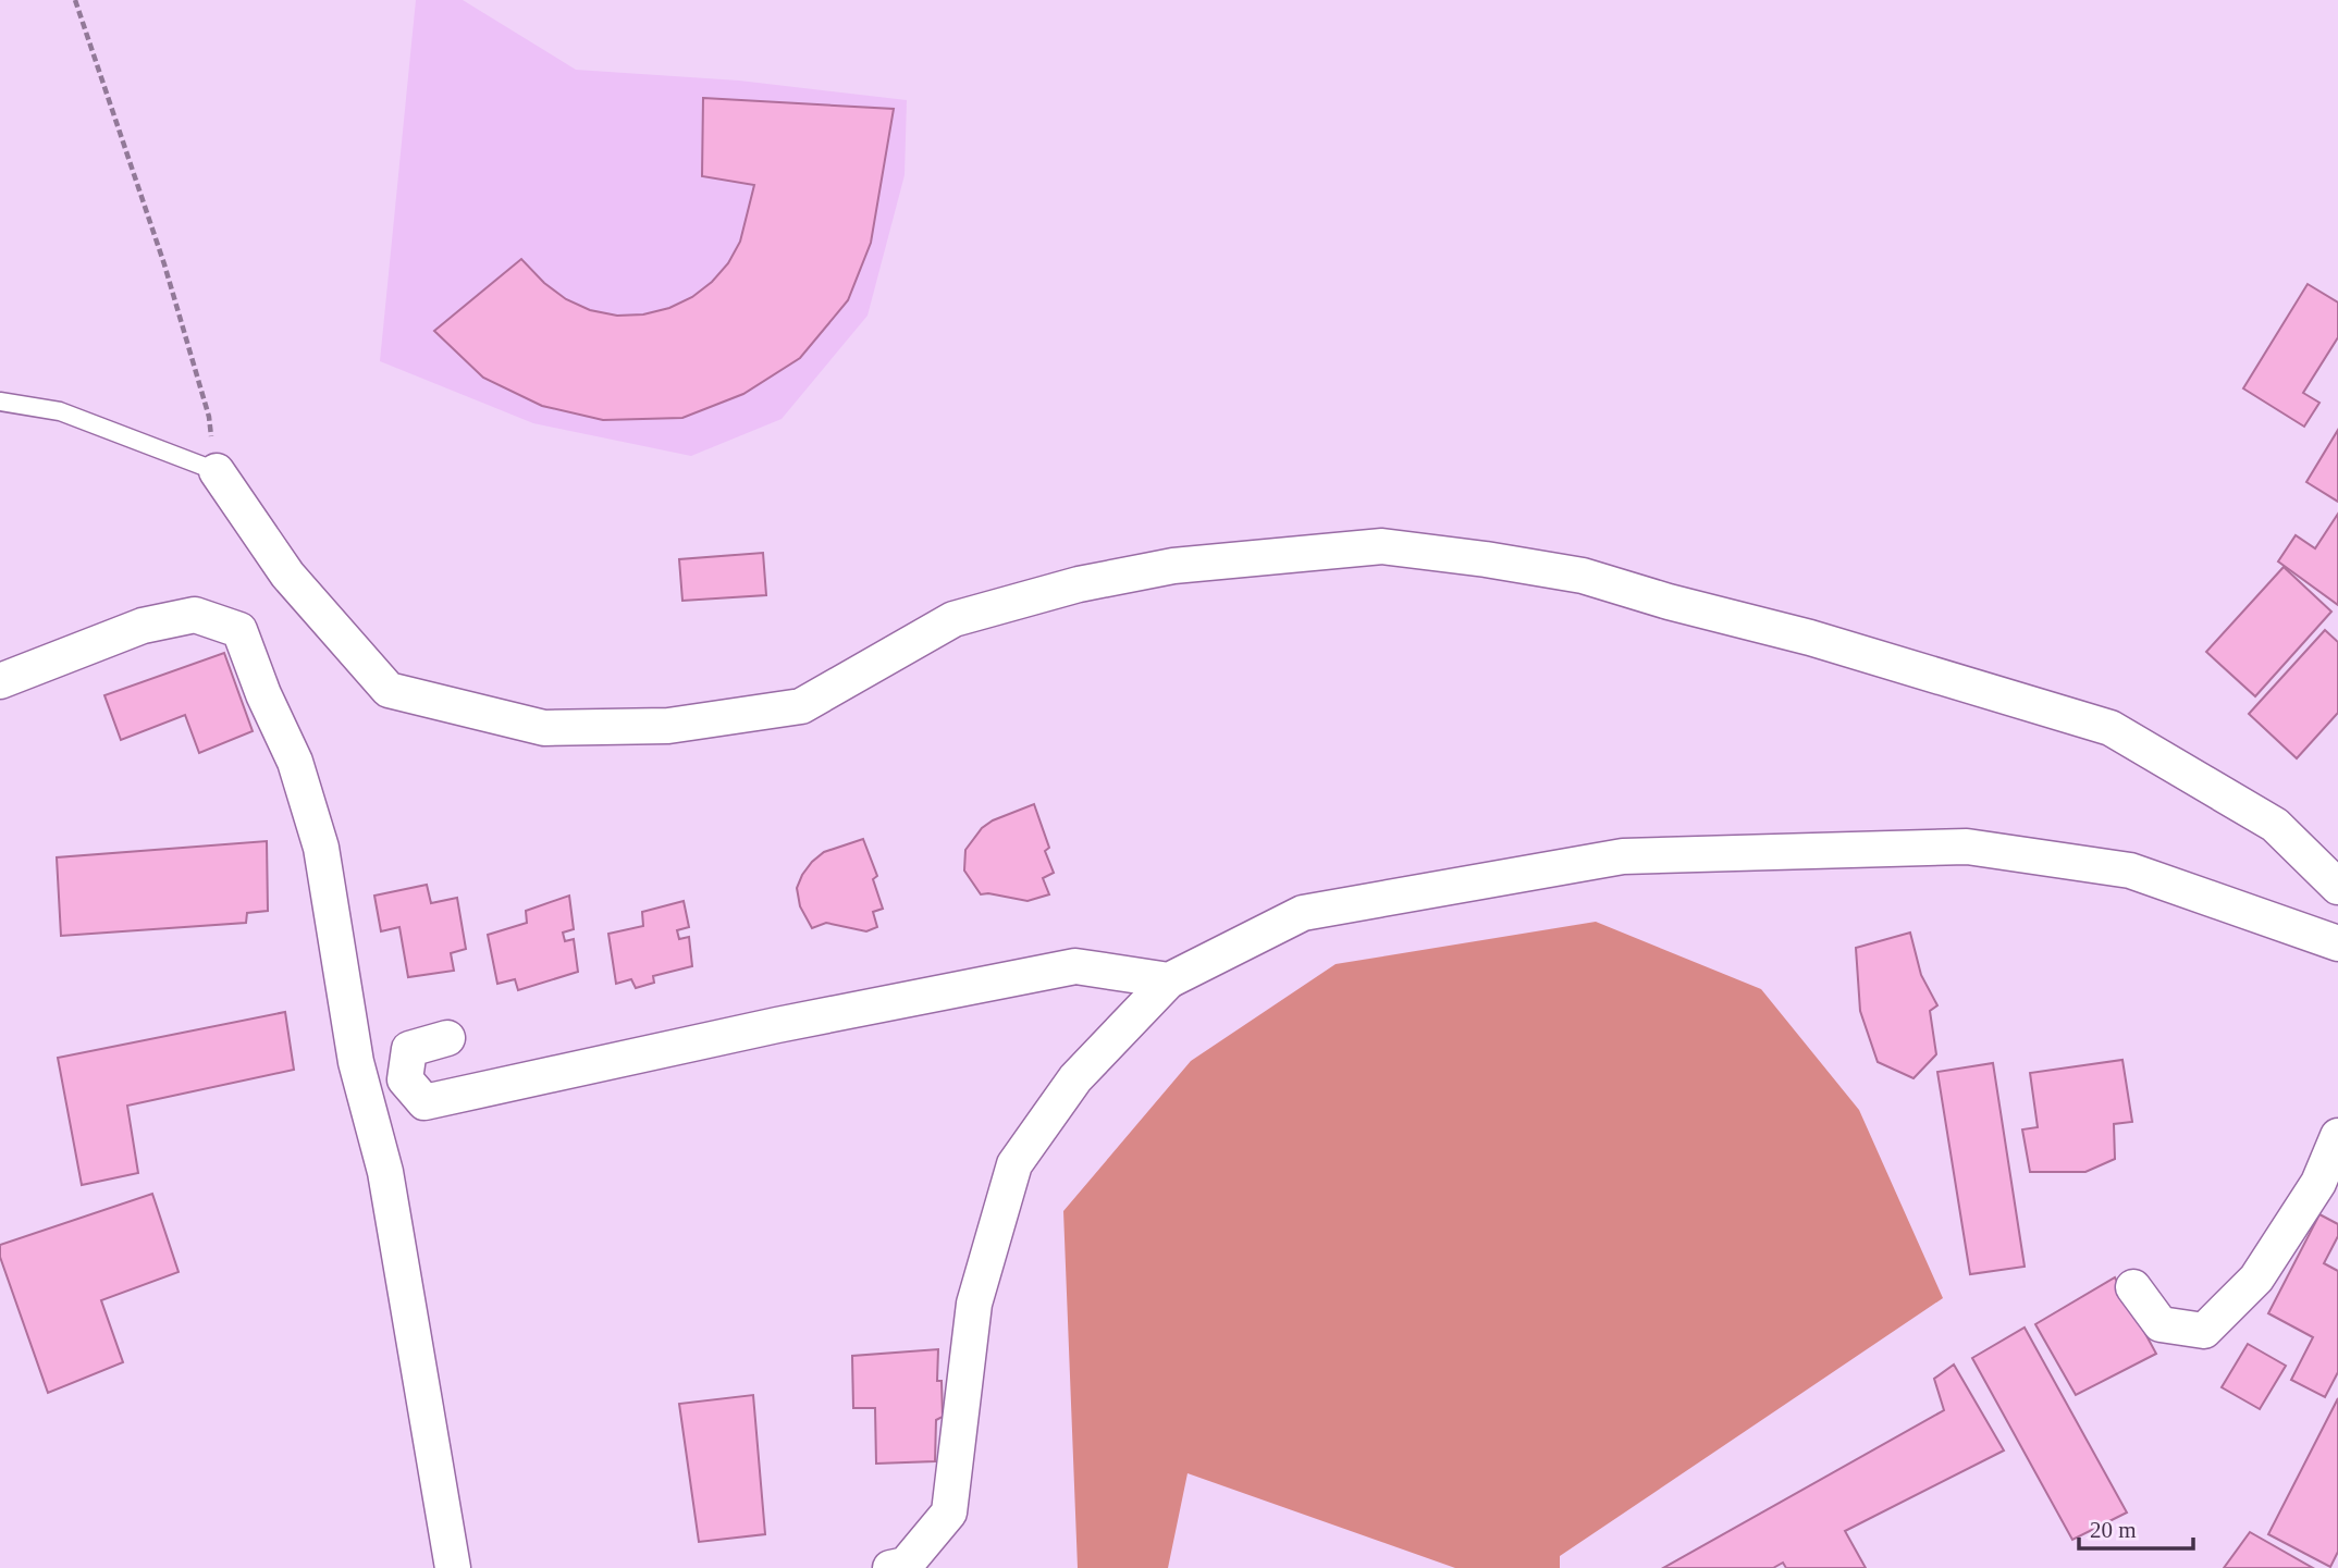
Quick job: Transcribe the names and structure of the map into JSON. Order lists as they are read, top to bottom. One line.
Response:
{"scale_bar":"20 m"}
